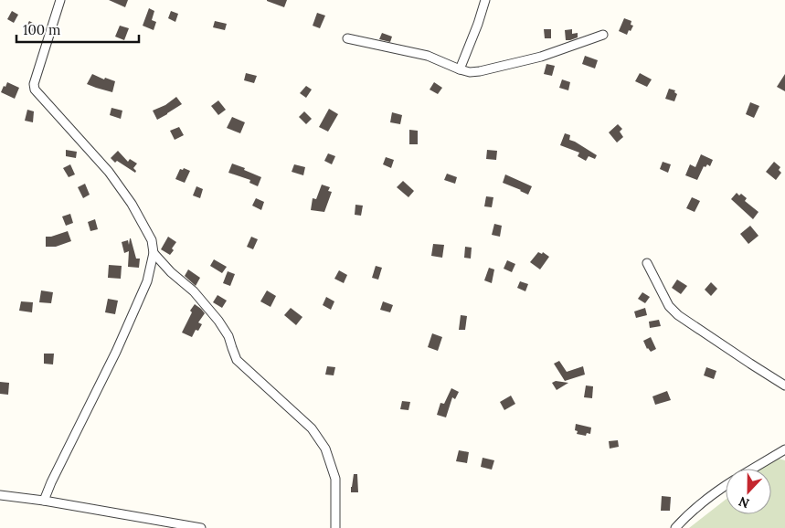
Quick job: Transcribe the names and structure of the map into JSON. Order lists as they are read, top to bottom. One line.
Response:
{"scale_bar":"100 m","north":"bottom"}
